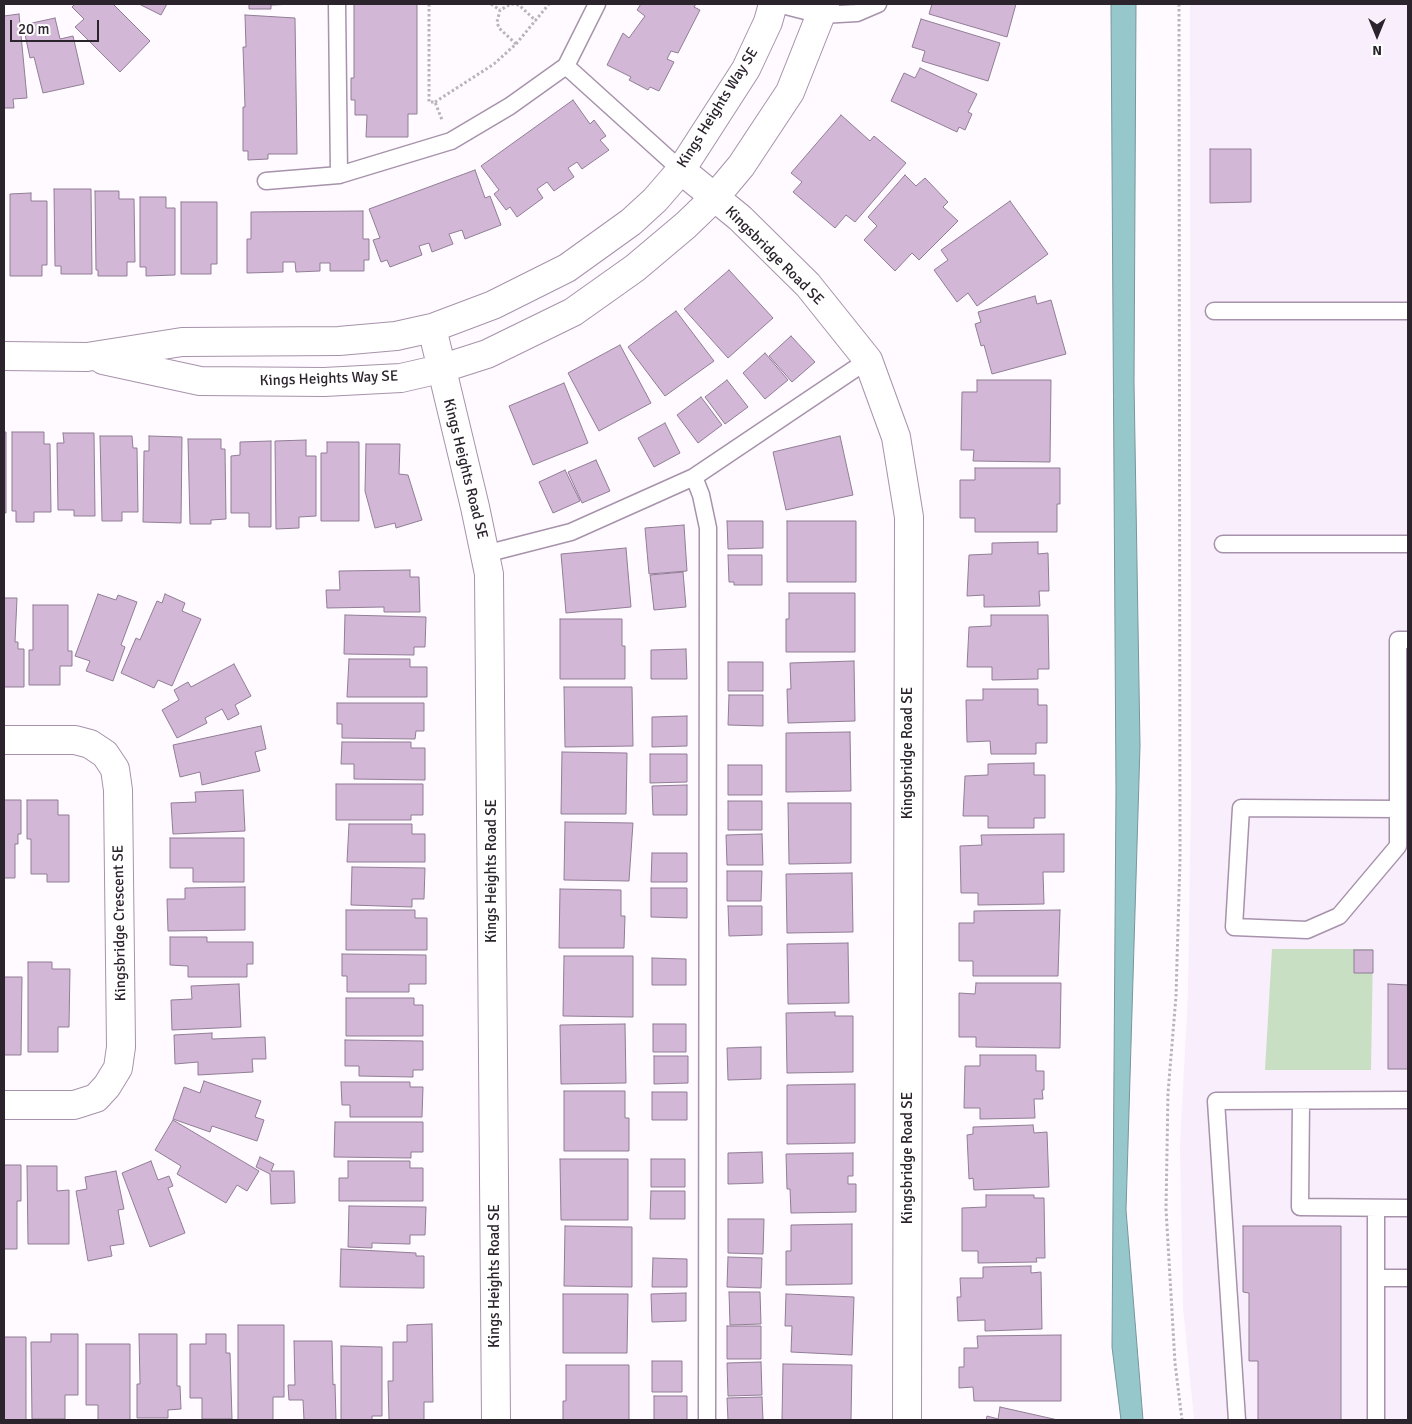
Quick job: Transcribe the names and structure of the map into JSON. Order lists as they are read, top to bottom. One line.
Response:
{"streets":{"street":["Kings Heights Way SE","Kingsbridge Road SE","Kings Heights Road SE","Kingsbridge Crescent SE"]},"crossings":[["Kings Heights Way SE","Kingsbridge Road SE"],["Kings Heights Way SE","Kings Heights Road SE"]],"scale_bar":"20 m","north":"bottom"}
